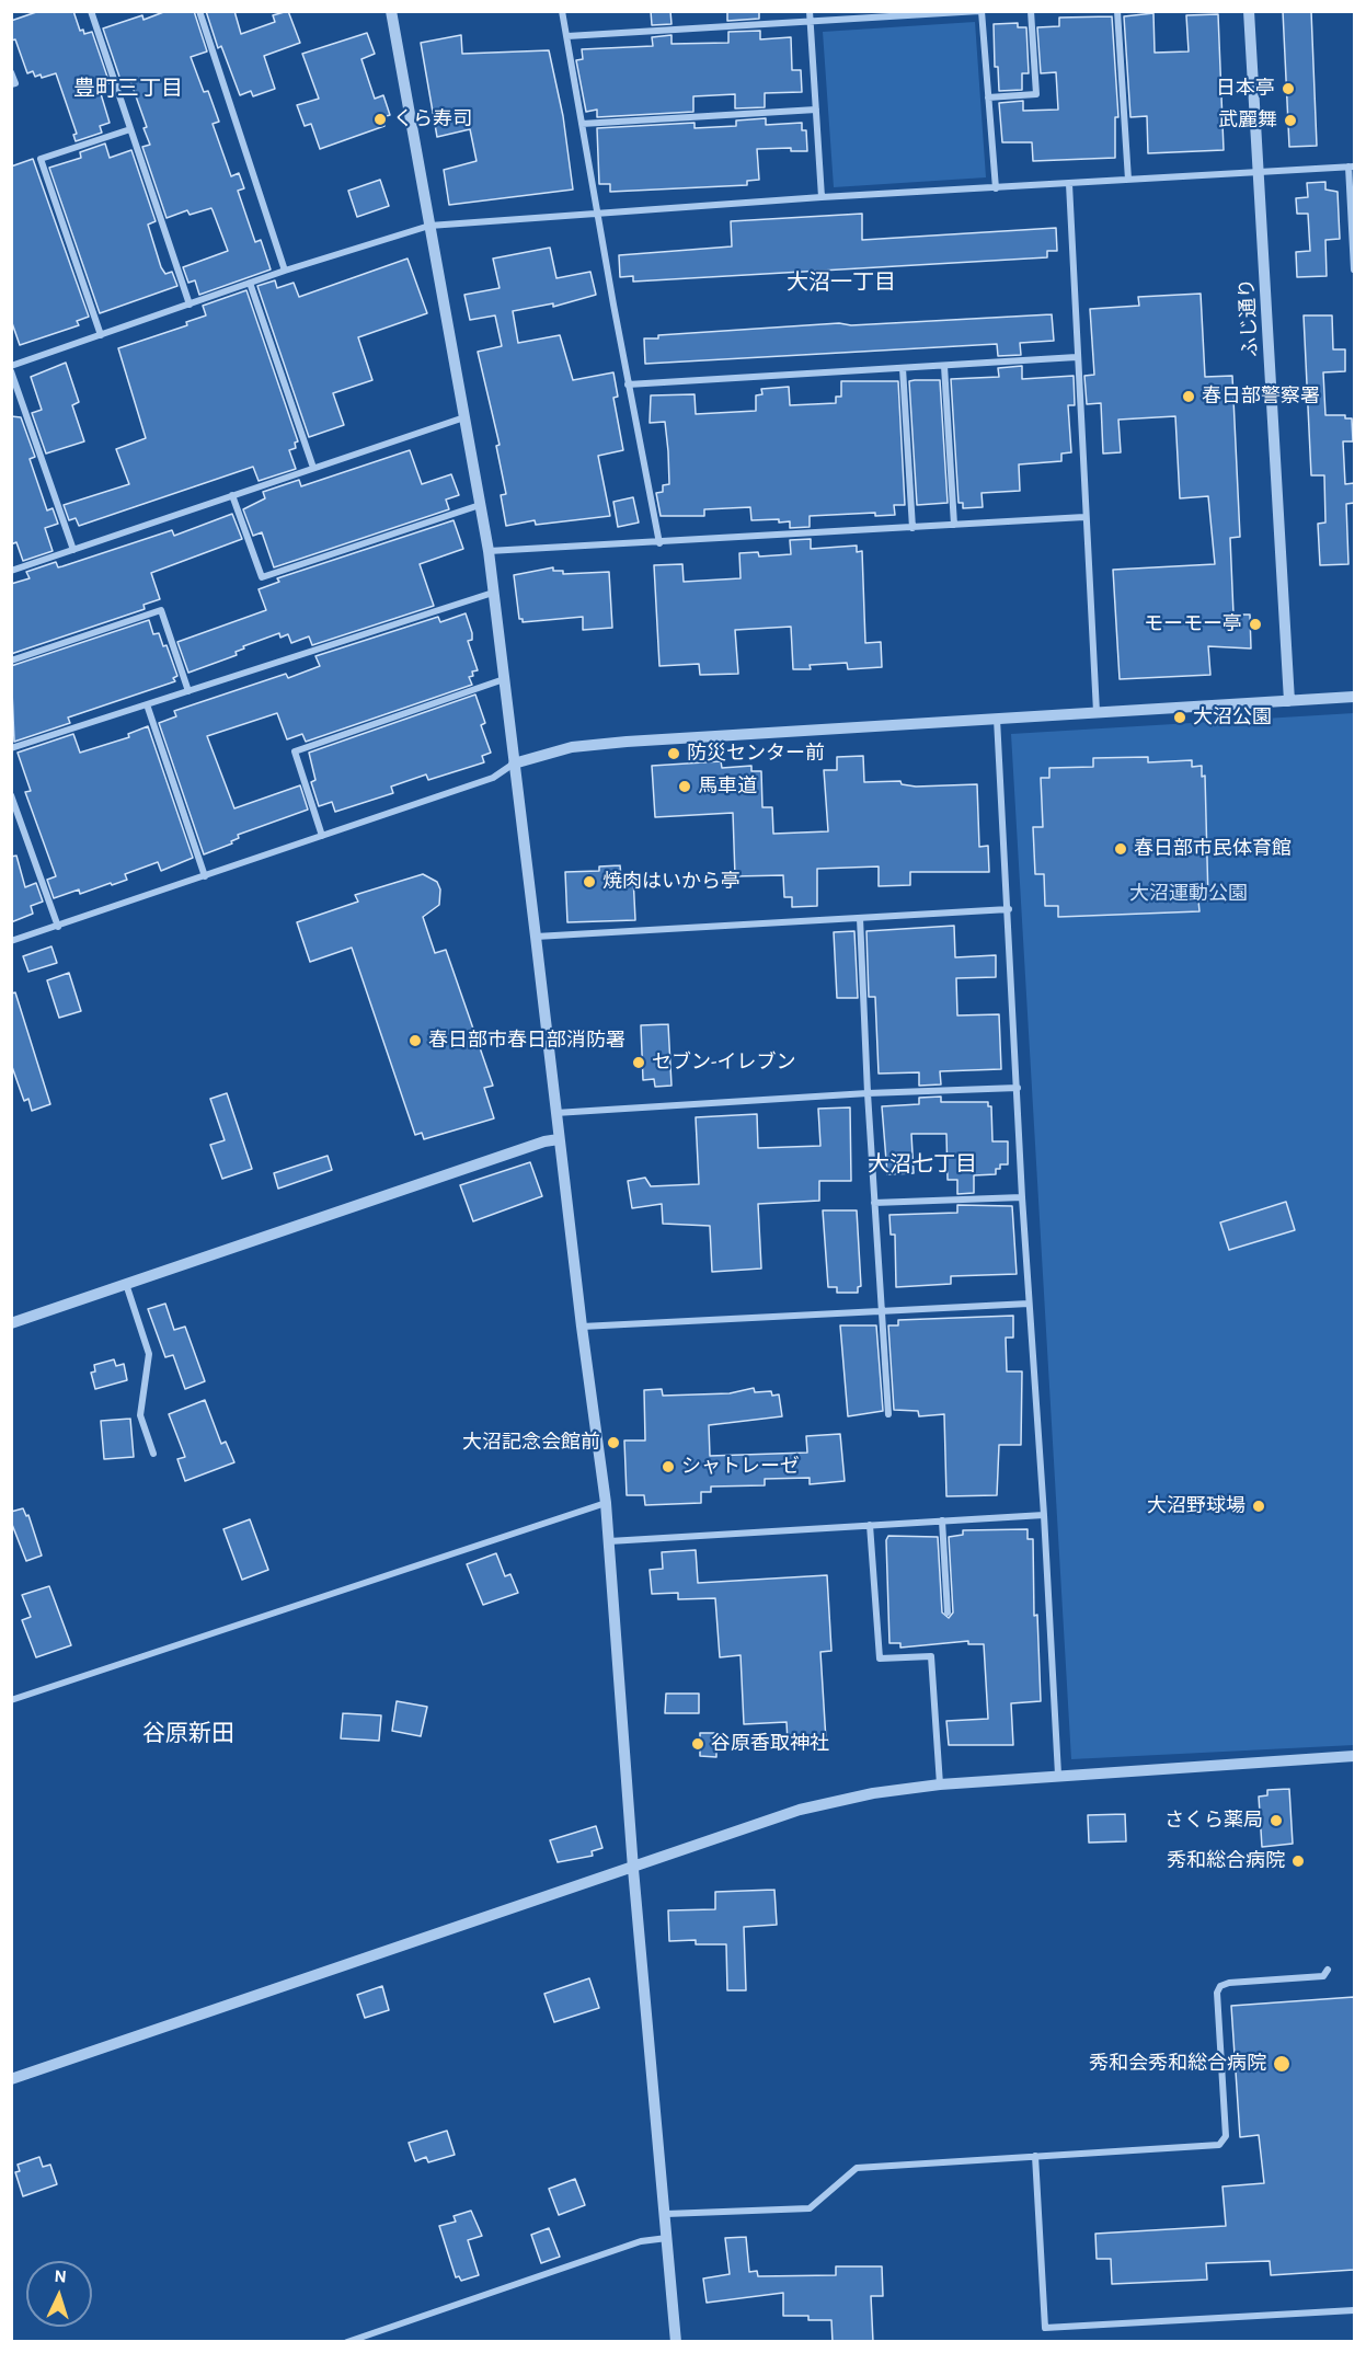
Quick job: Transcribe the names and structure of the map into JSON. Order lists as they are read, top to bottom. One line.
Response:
{"streets":{"street":["ふじ通り"]},"districts":["豊町三丁目","大沼一丁目","大沼七丁目","谷原新田"],"parks":["大沼運動公園"],"places":["日本亭","くら寿司","武麗舞","春日部警察署","モーモー亭","大沼公園","防災センター前","馬車道","春日部市民体育館","焼肉はいから亭","春日部市春日部消防署","セブン-イレブン","大沼記念会館前","シャトレーゼ","大沼野球場","谷原香取神社","さくら薬局","秀和総合病院","秀和会秀和総合病院"],"north":"top"}
